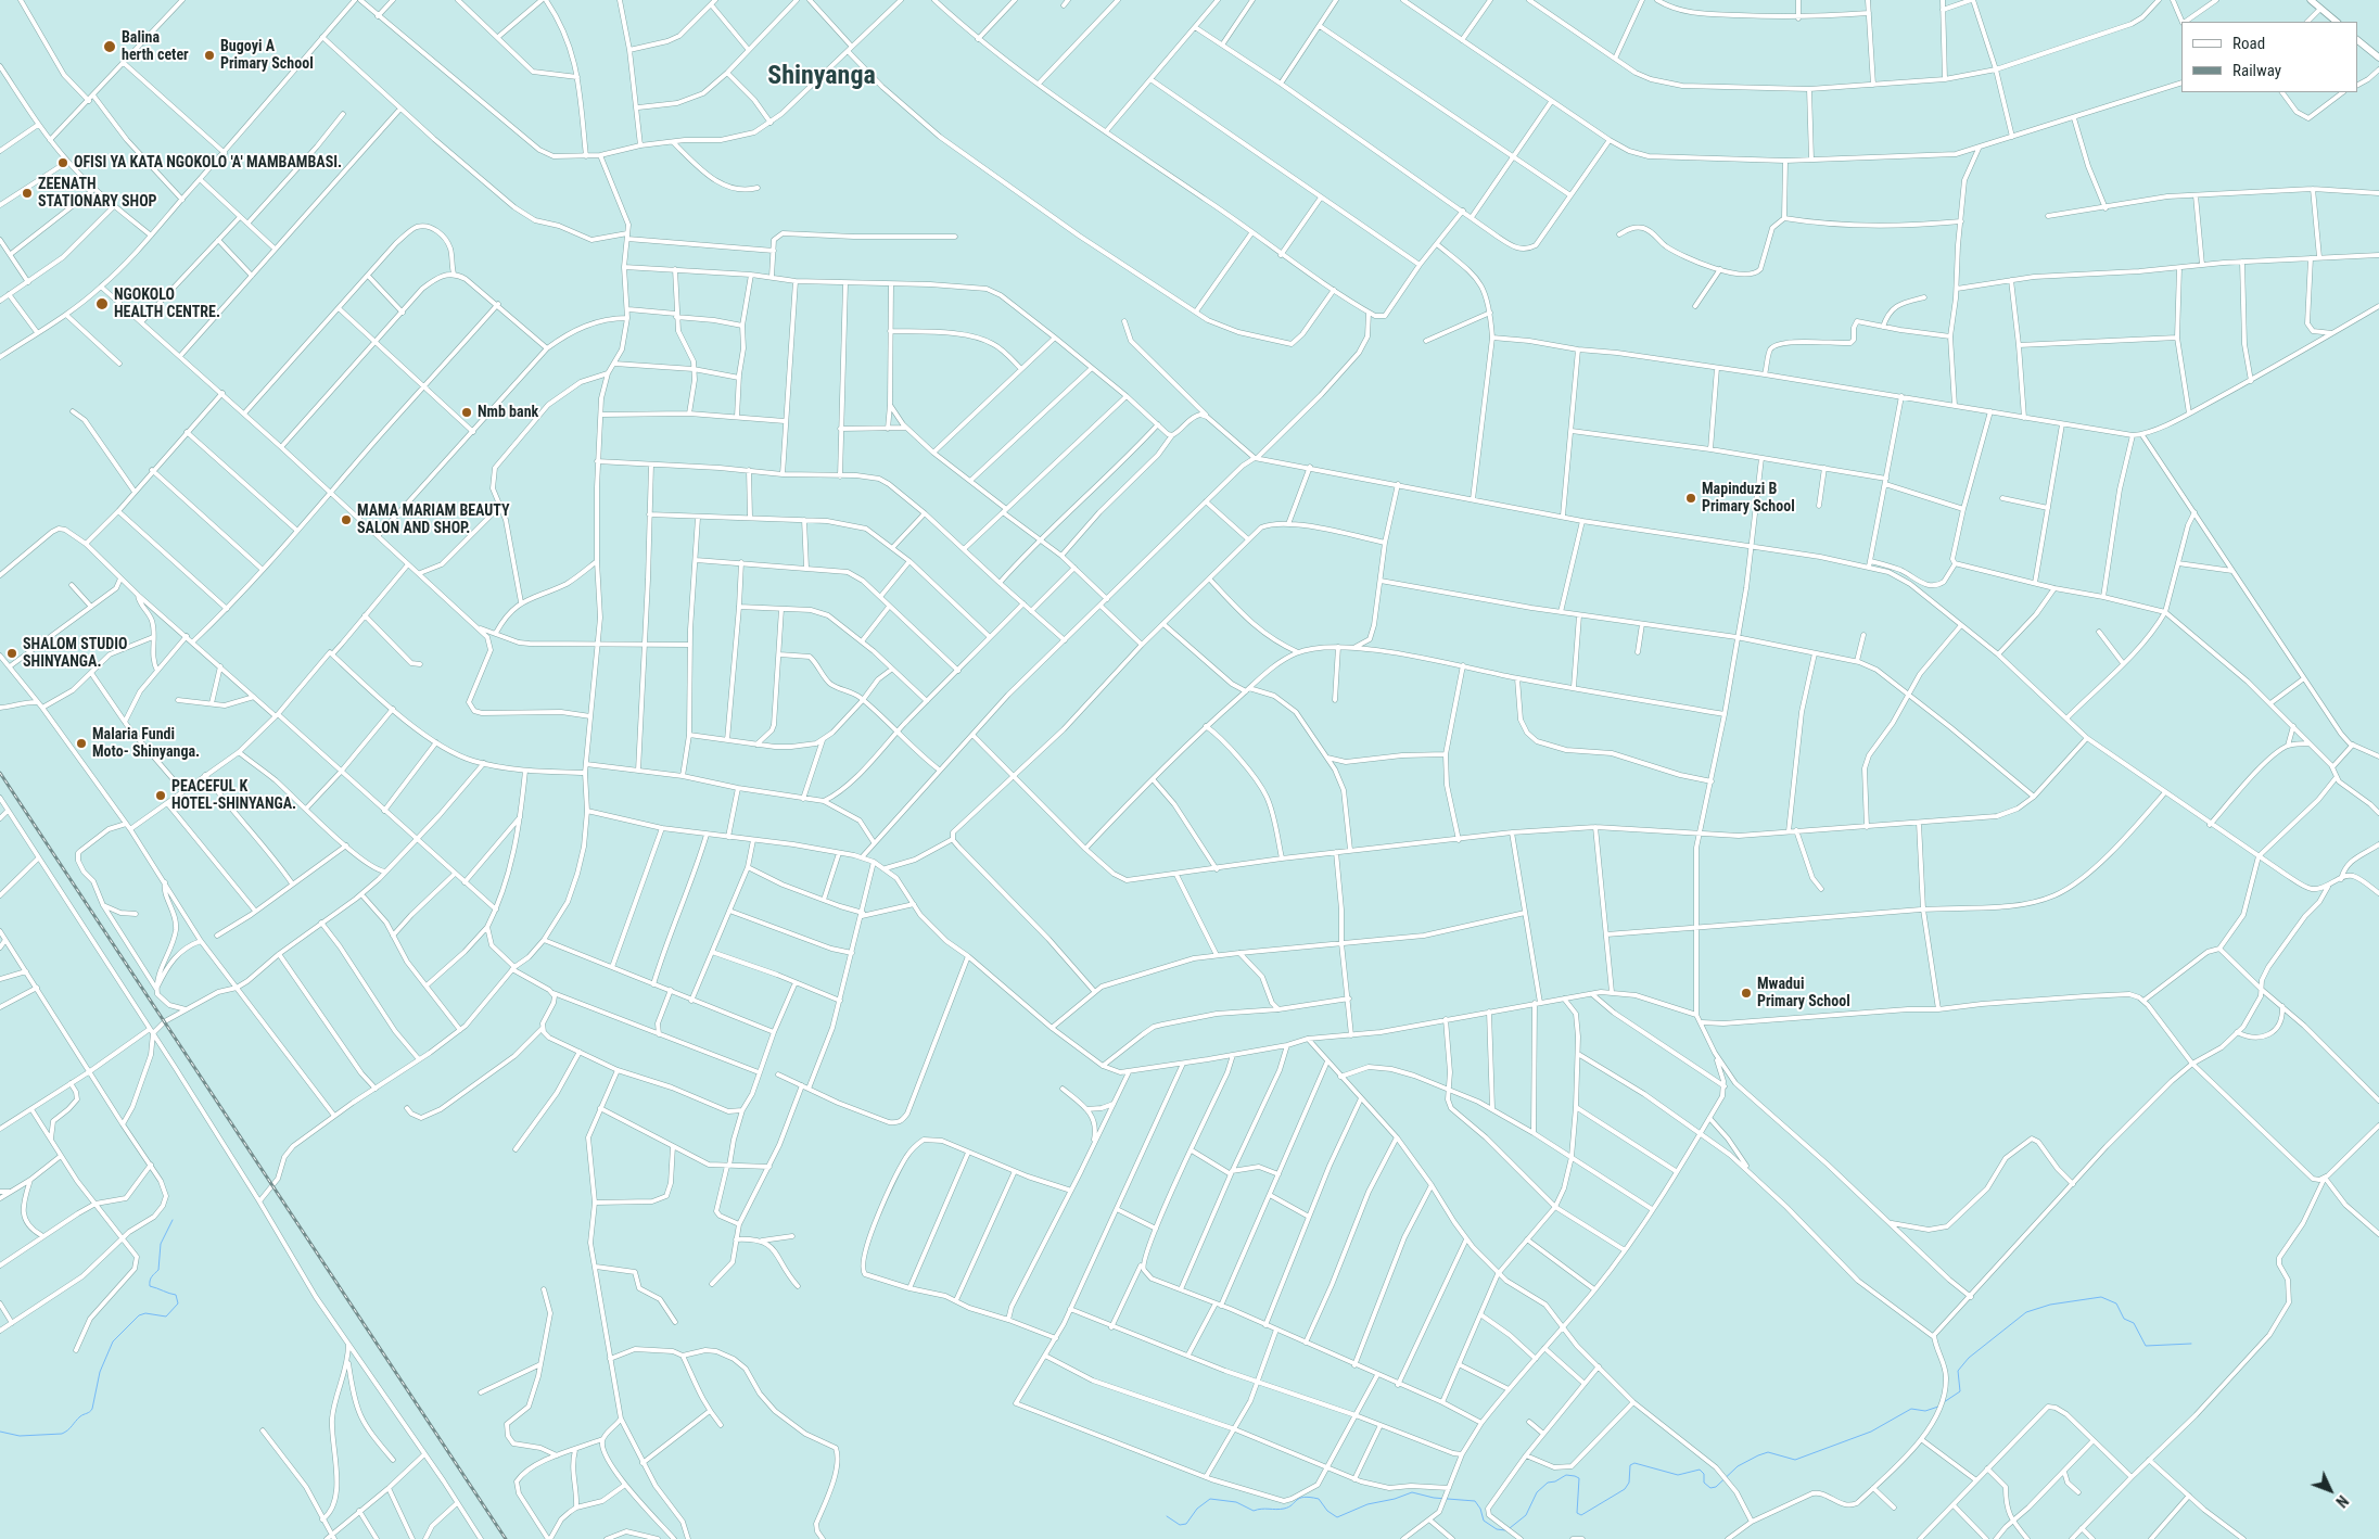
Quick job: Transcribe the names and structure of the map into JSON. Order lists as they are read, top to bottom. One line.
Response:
{"districts":["Shinyanga"],"places":["Balina herth ceter","Bugoyi A Primary School","OFISI YA KATA NGOKOLO 'A' MAMBAMBASI.","ZEENATH STATIONARY SHOP","NGOKOLO HEALTH CENTRE.","Nmb bank","Mapinduzi B Primary School","MAMA MARIAM BEAUTY SALON AND SHOP.","SHALOM STUDIO SHINYANGA.","Malaria Fundi Moto- Shinyanga.","PEACEFUL K HOTEL-SHINYANGA.","Mwadui Primary School"],"legend":["Road","Railway"],"north":"bottom right"}
